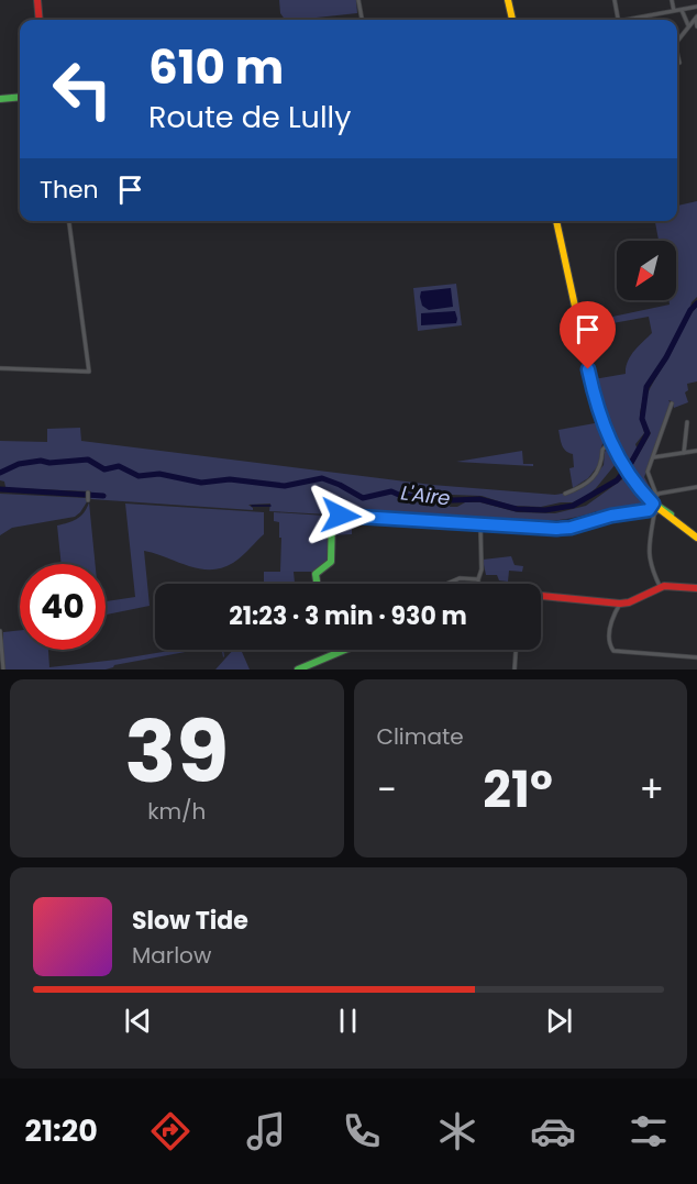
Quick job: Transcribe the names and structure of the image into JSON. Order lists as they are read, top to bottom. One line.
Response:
{"water":["L'Aire"],"north":"bottom left","page":{"turn":["610 m","Route de Lully"],"then":"Then","limit":"40","trip":"21:23 · 3 min · 930 m","tile":[["39","km/h"],"Climate"],"heat":["−","21°","+"],"song":["Slow Tide","Marlow"],"tabs":"21:20"}}
